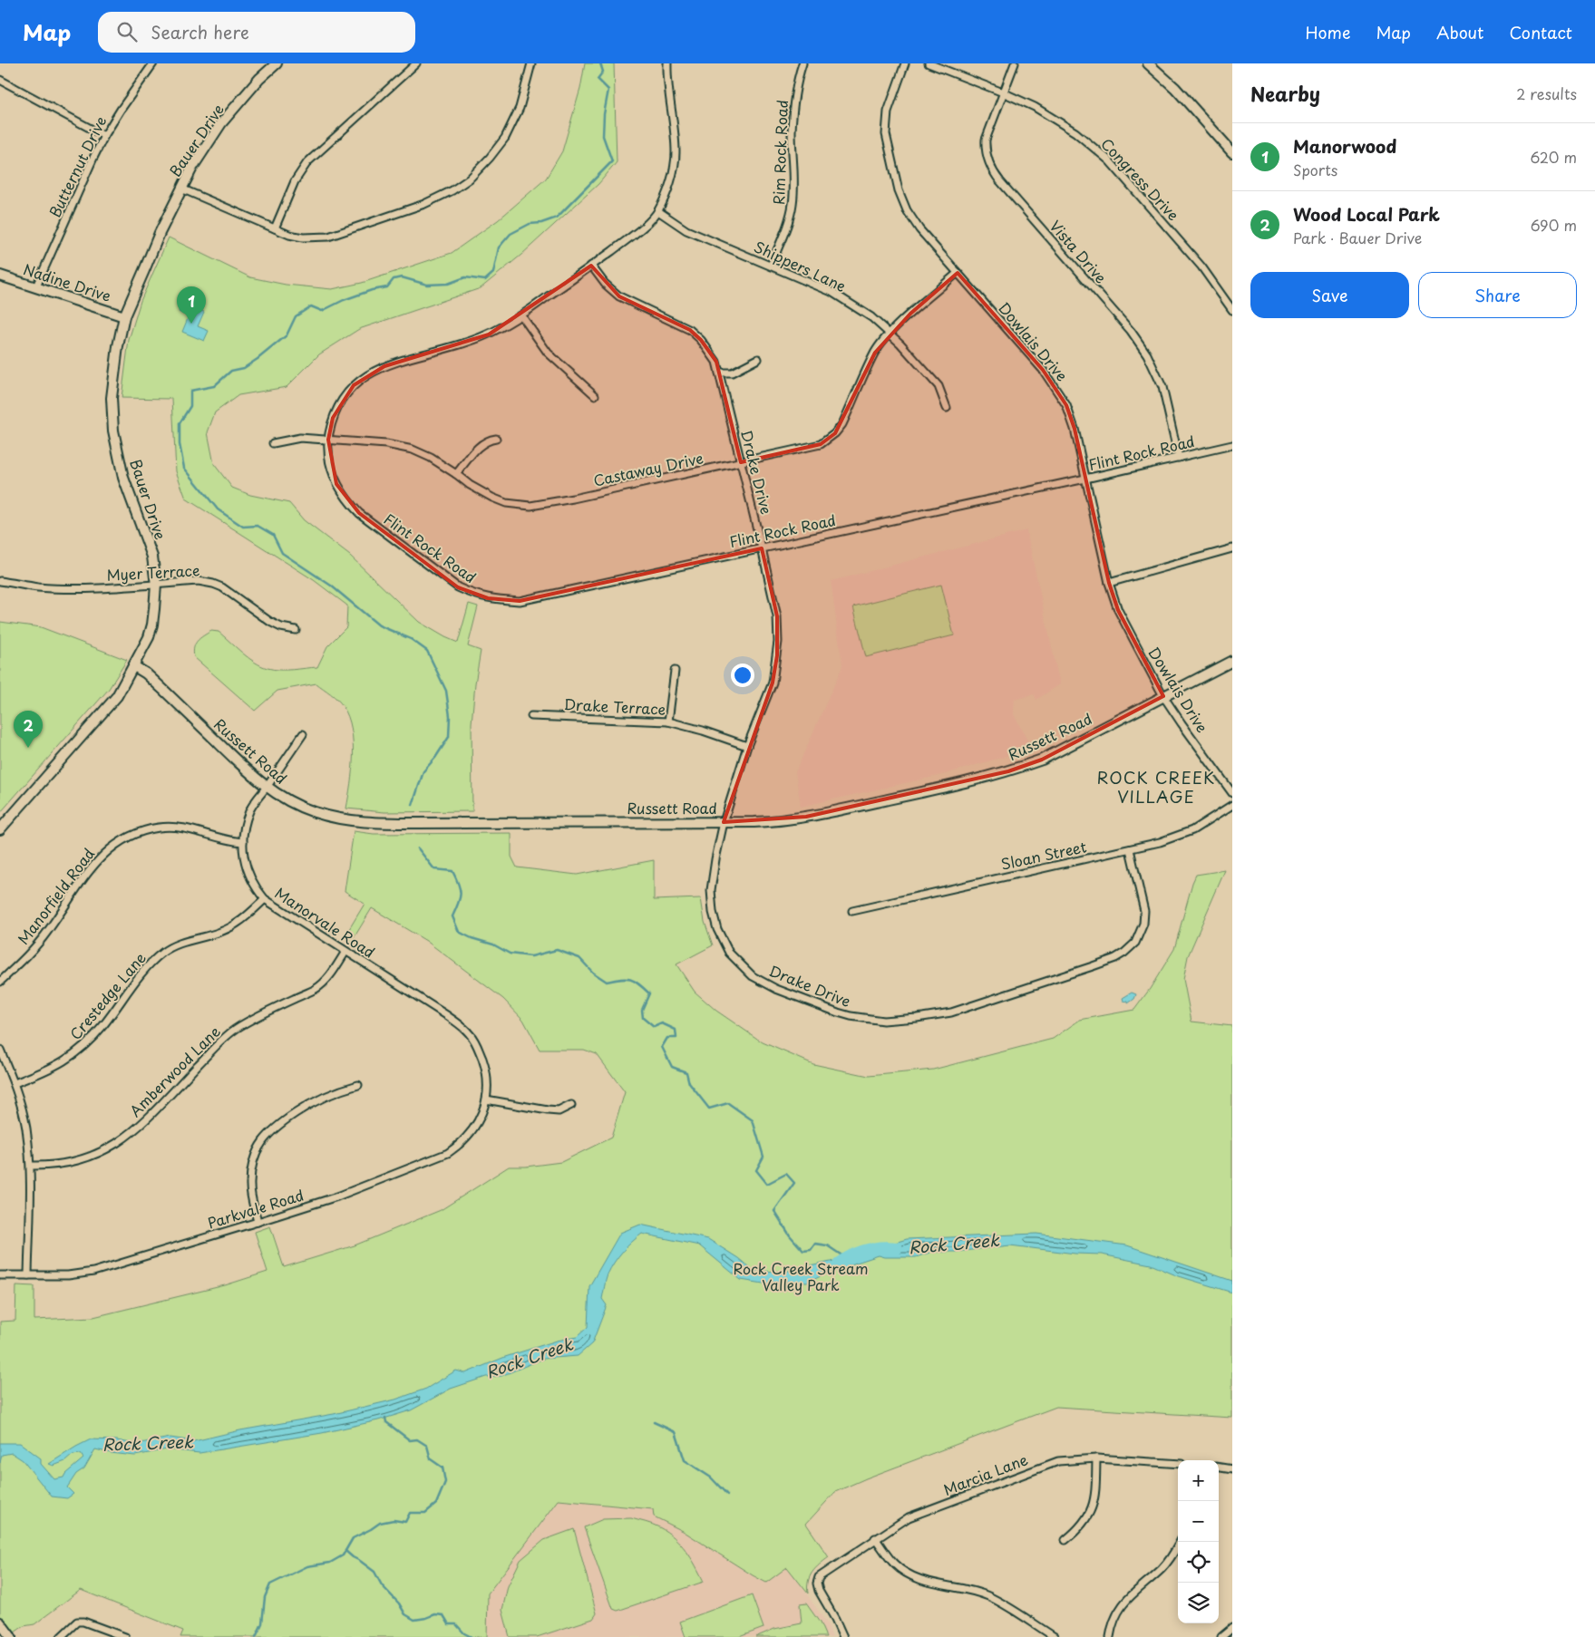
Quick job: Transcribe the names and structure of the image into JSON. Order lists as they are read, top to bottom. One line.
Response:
{"streets":{"street":["Bauer Drive","Rim Rock Road","Butternut Drive","Congress Drive","Vista Drive","Shippers Lane","Nadine Drive","Dowlais Drive","Flint Rock Road","Castaway Drive","Drake Drive","Myer Terrace","Drake Terrace","Russett Road","Sloan Street","Manorfield Road","Manorvale Road","Crestedge Lane","Amberwood Lane","Parkvale Road","Marcia Lane"]},"crossings":[["Bauer Drive","Nadine Drive"],["Bauer Drive","Myer Terrace"],["Bauer Drive","Russett Road"],["Rim Rock Road","Shippers Lane"],["Butternut Drive","Nadine Drive"],["Congress Drive","Vista Drive"],["Vista Drive","Flint Rock Road"],["Shippers Lane","Flint Rock Road"],["Shippers Lane","Castaway Drive"],["Dowlais Drive","Flint Rock Road"],["Dowlais Drive","Castaway Drive"],["Dowlais Drive","Russett Road"],["Flint Rock Road","Castaway Drive"],["Flint Rock Road","Drake Drive"],["Castaway Drive","Drake Drive"],["Drake Drive","Drake Terrace"],["Drake Drive","Russett Road"],["Drake Drive","Sloan Street"],["Russett Road","Manorvale Road"],["Manorfield Road","Manorvale Road"],["Manorvale Road","Crestedge Lane"],["Manorvale Road","Amberwood Lane"],["Manorvale Road","Parkvale Road"]],"districts":["ROCK CREEK VILLAGE"],"water":["Rock Creek"],"parks":["Rock Creek Stream Valley Park"],"page":{"header":"Map","search":"Search here","nav":["Home","Map","About","Contact"],"heading":["Nearby","2 results"],"list":[{"mark":"1","name":"Manorwood","note":"Sports","value":"620 m"},{"mark":"2","name":"Wood Local Park","note":"Park · Bauer Drive","value":"690 m"}],"buttons":["Save","Share"],"pins":["1","2"],"map_buttons":["+","−"]}}
